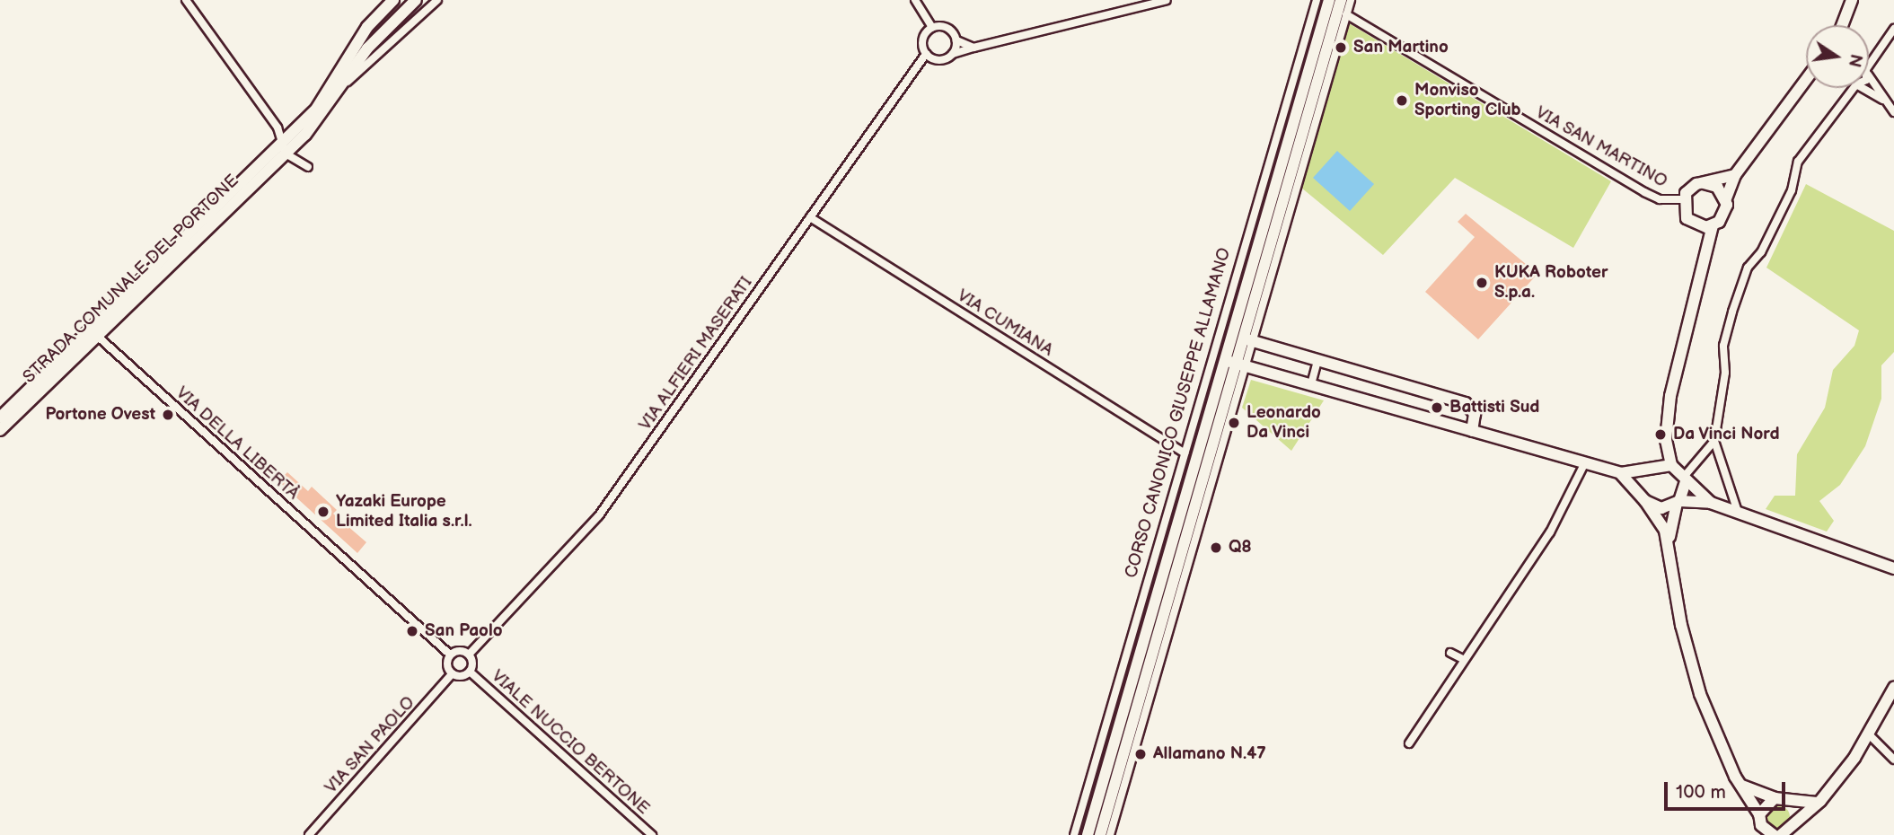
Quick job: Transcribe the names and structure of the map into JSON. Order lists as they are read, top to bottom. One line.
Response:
{"streets":{"street":["VIA SAN MARTINO","STRADA COMUNALE DEL PORTONE","VIA CUMIANA","VIA ALFIERI MASERATI","CORSO CANONICO GIUSEPPE ALLAMANO","VIA DELLA LIBERTÀ","VIALE NUCCIO BERTONE","VIA SAN PAOLO"]},"crossings":[["STRADA COMUNALE DEL PORTONE","VIA DELLA LIBERTÀ"],["VIA CUMIANA","VIA ALFIERI MASERATI"],["VIA CUMIANA","CORSO CANONICO GIUSEPPE ALLAMANO"],["VIA ALFIERI MASERATI","VIA DELLA LIBERTÀ"],["VIA ALFIERI MASERATI","VIALE NUCCIO BERTONE"],["VIA ALFIERI MASERATI","VIA SAN PAOLO"],["VIA DELLA LIBERTÀ","VIALE NUCCIO BERTONE"],["VIA DELLA LIBERTÀ","VIA SAN PAOLO"],["VIALE NUCCIO BERTONE","VIA SAN PAOLO"]],"places":["San Martino","Monviso Sporting Club","KUKA Roboter S.p.a.","Battisti Sud","Portone Ovest","Leonardo Da Vinci","Da Vinci Nord","Yazaki Europe Limited Italia s.r.l.","Q8","San Paolo","Allamano N.47"],"scale_bar":"100 m","north":"right"}
